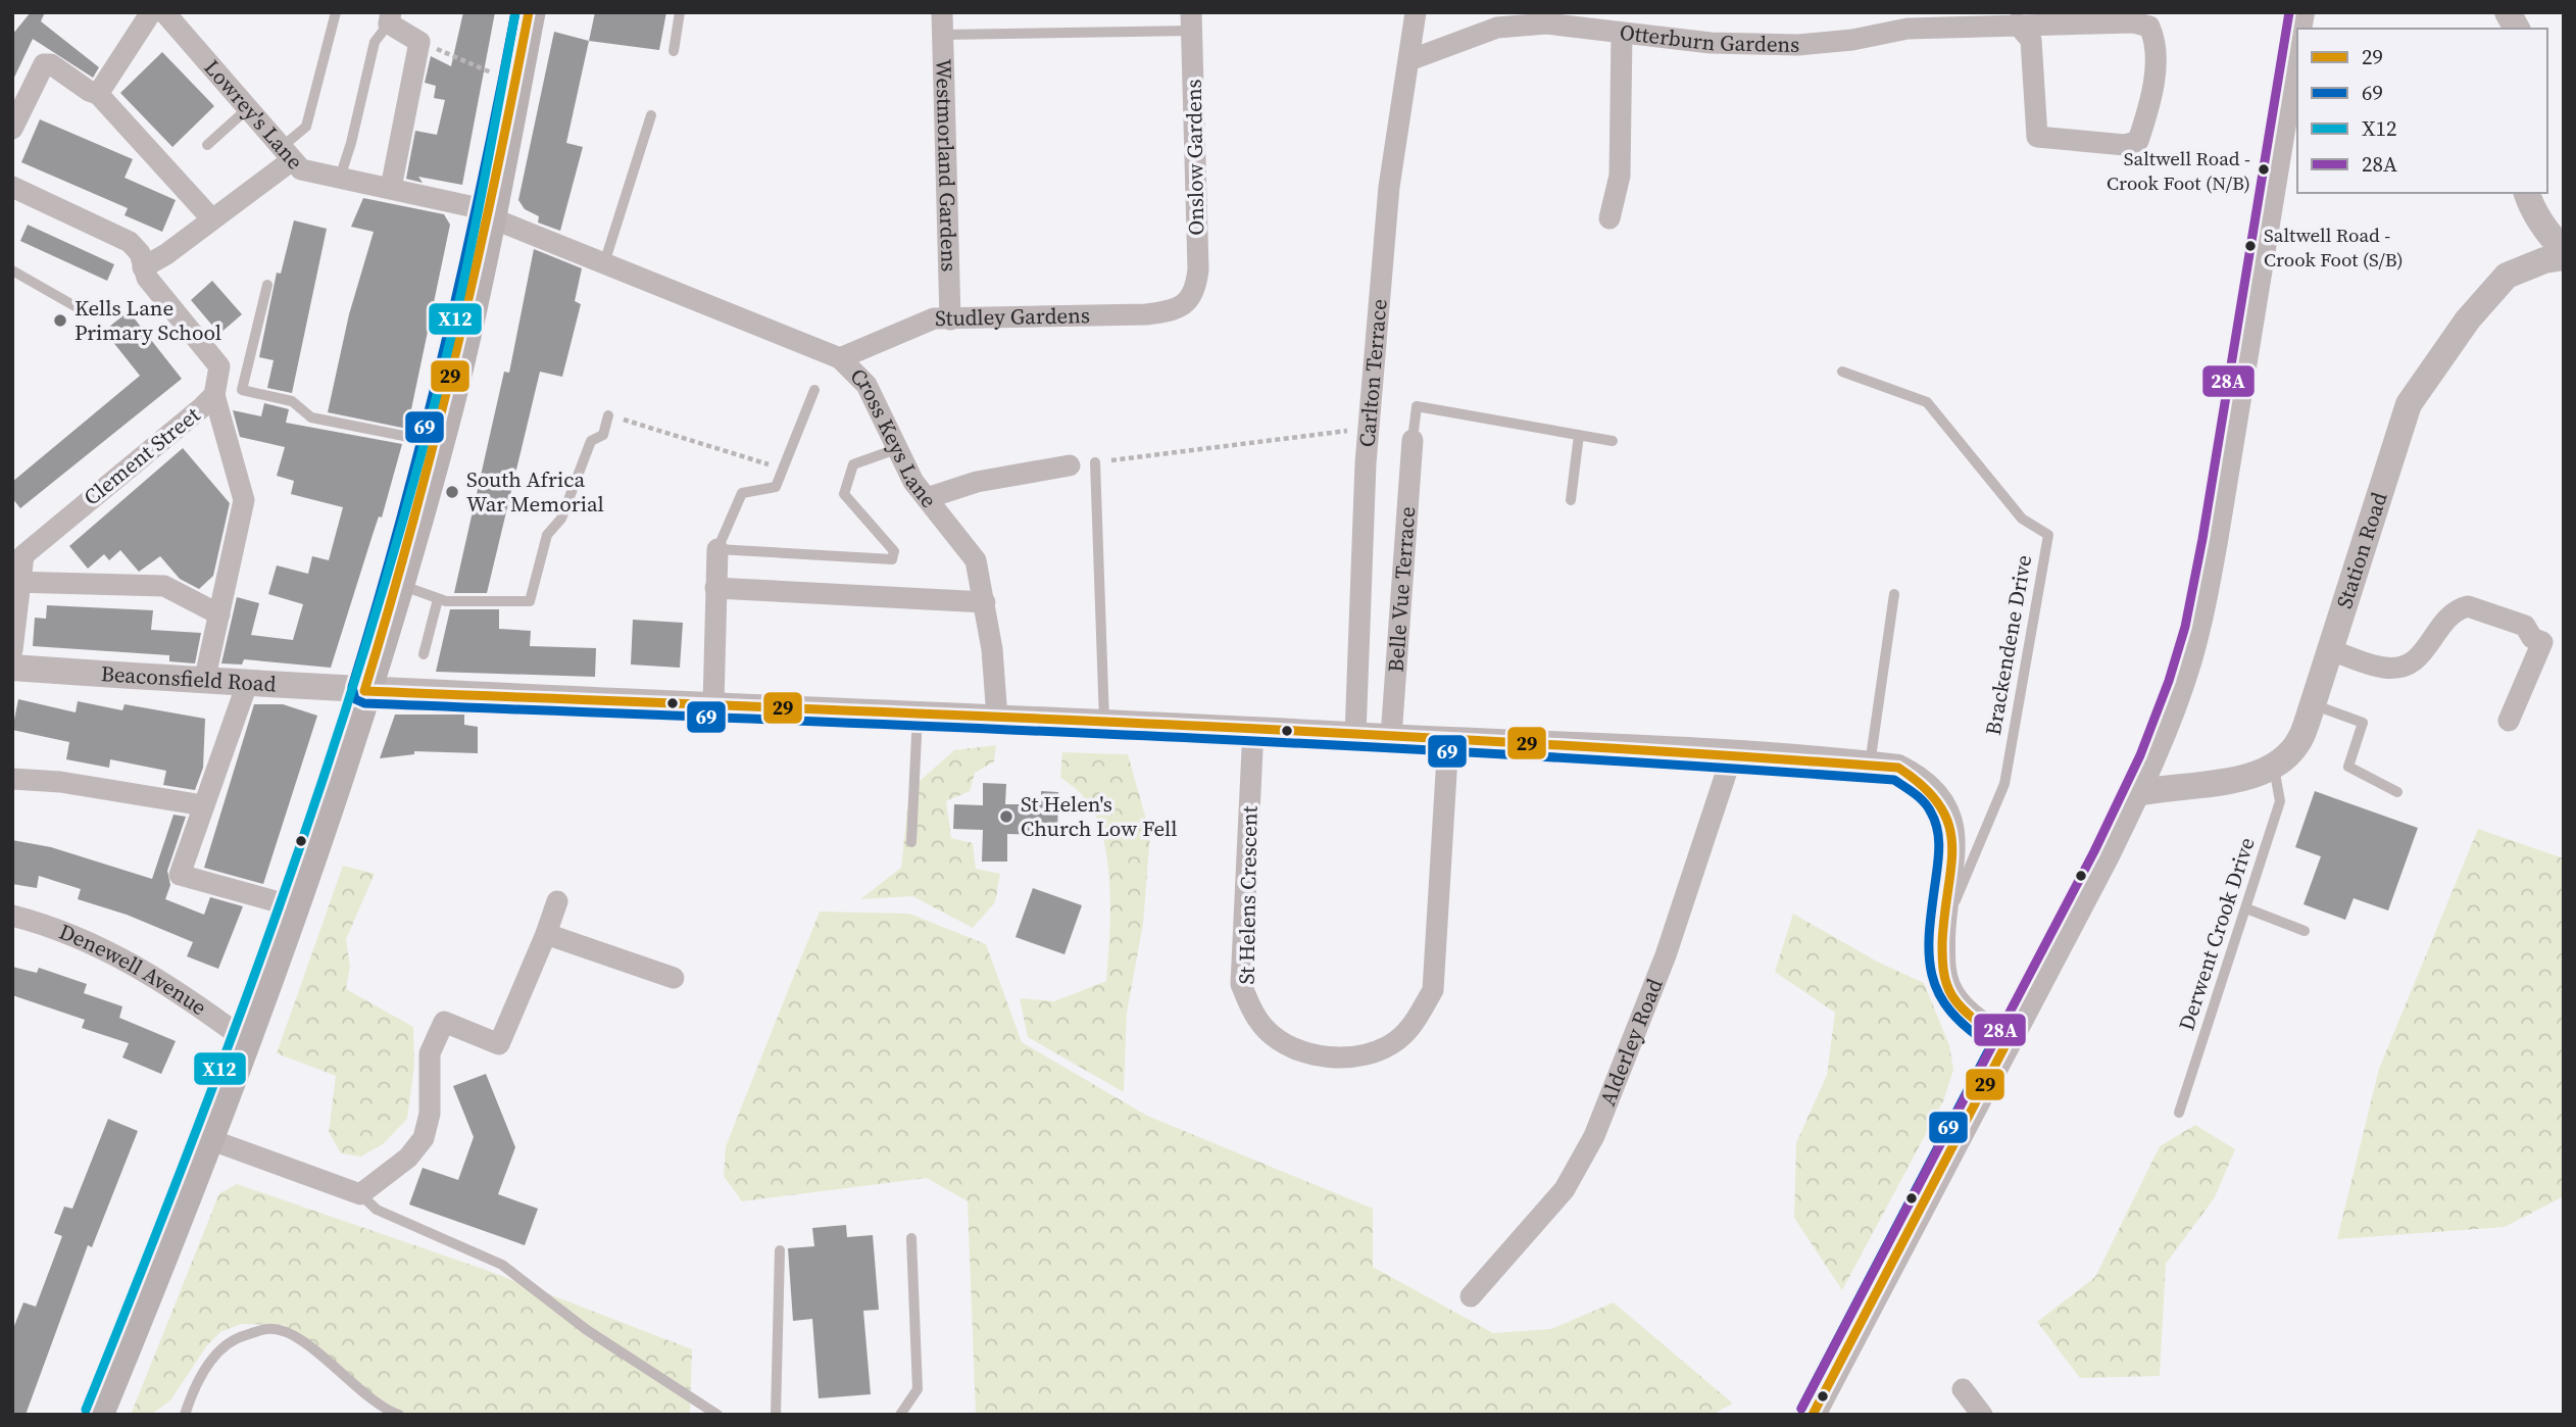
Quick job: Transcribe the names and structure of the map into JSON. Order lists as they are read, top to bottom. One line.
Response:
{"streets":{"street":["Otterburn Gardens","Lowrey's Lane","Onslow Gardens","Westmorland Gardens","Studley Gardens","Carlton Terrace","Cross Keys Lane","Clement Street","Station Road","Belle Vue Terrace","Beaconsfield Road","St Helens Crescent","Denewell Avenue","Alderley Road"],"lane":["Brackendene Drive","Derwent Crook Drive"]},"crossings":[["Otterburn Gardens","Carlton Terrace"],["Lowrey's Lane","Cross Keys Lane"],["Onslow Gardens","Studley Gardens"],["Westmorland Gardens","Studley Gardens"],["Studley Gardens","Cross Keys Lane"],["Carlton Terrace","Beaconsfield Road"],["Cross Keys Lane","Beaconsfield Road"],["Station Road","Derwent Crook Drive"],["Belle Vue Terrace","Beaconsfield Road"],["Brackendene Drive","Beaconsfield Road"],["Beaconsfield Road","St Helens Crescent"],["Beaconsfield Road","Alderley Road"]],"places":["Saltwell Road - Crook Foot (N/B)","Saltwell Road - Crook Foot (S/B)","Kells Lane Primary School","South Africa War Memorial","St Helen's Church Low Fell"],"lines":["transit line 29","transit line 69","transit line X12","transit line 28A"],"legend":["29","69","X12","28A"]}
